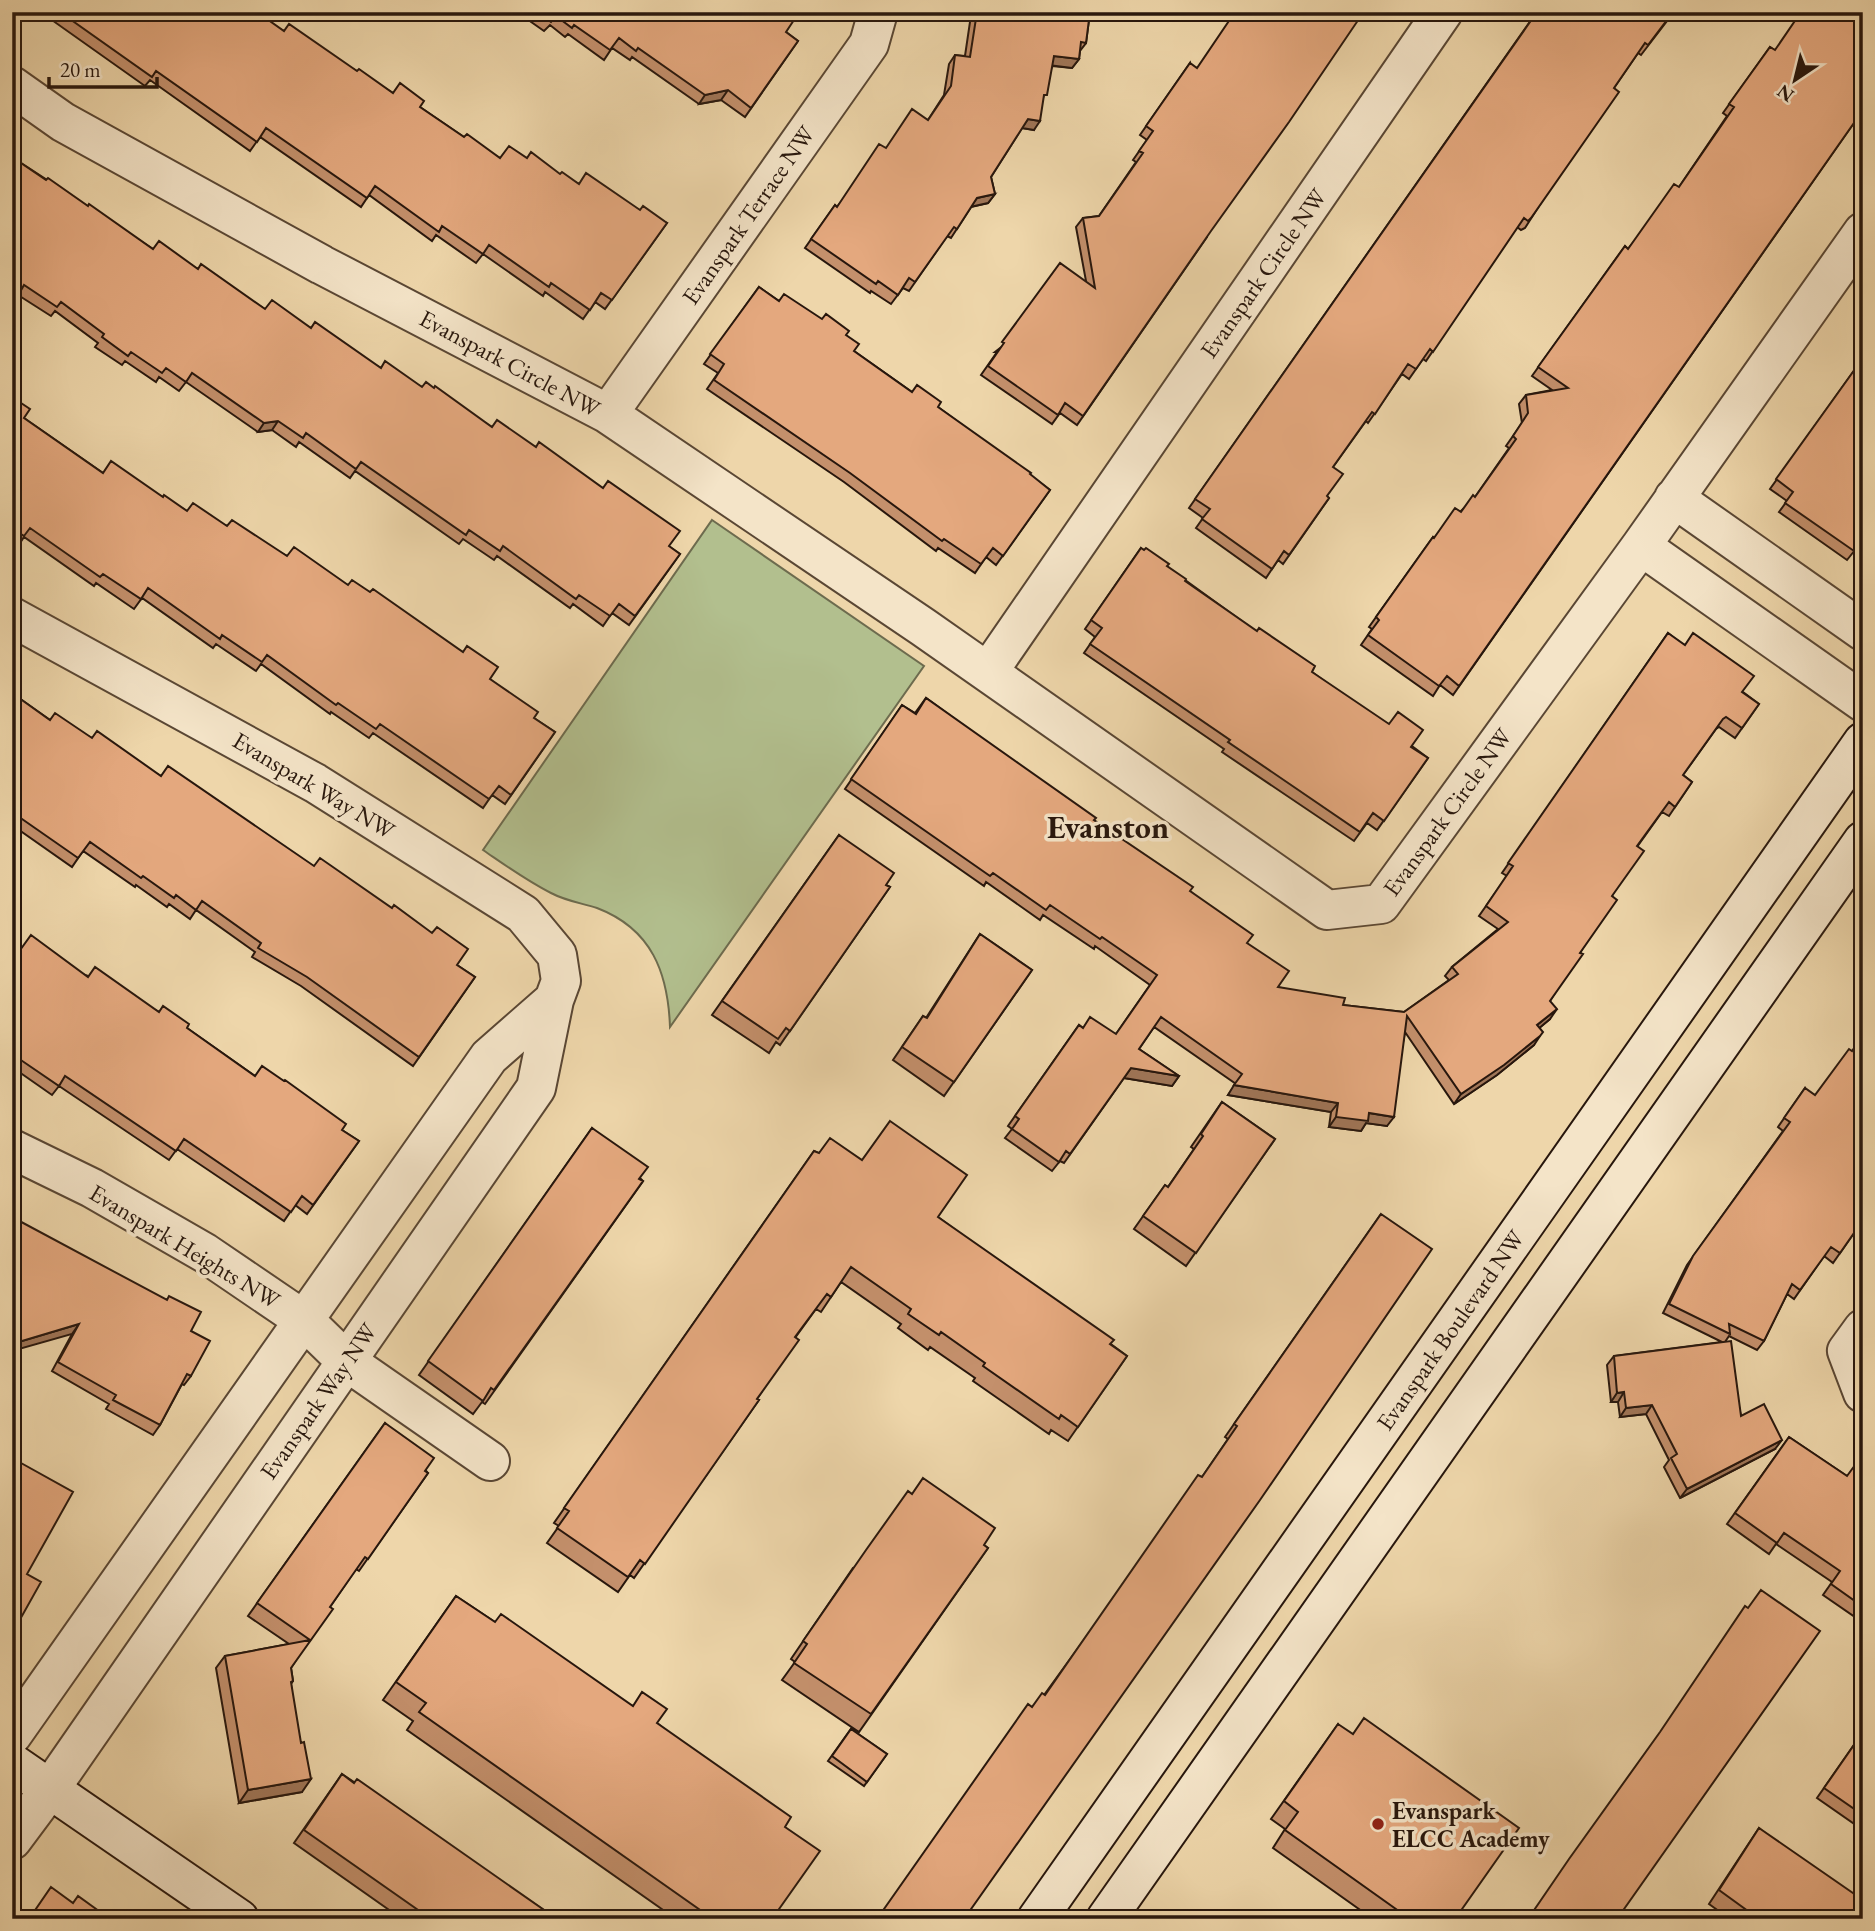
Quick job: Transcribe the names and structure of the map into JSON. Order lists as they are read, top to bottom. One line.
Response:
{"streets":{"street":["Evanspark Terrace NW","Evanspark Circle NW","Evanspark Way NW","Evanspark Heights NW","Evanspark Boulevard NW"]},"crossings":[["Evanspark Terrace NW","Evanspark Circle NW"],["Evanspark Way NW","Evanspark Heights NW"]],"districts":["Evanston"],"places":["Evanspark ELCC Academy"],"scale_bar":"20 m","north":"bottom left"}
